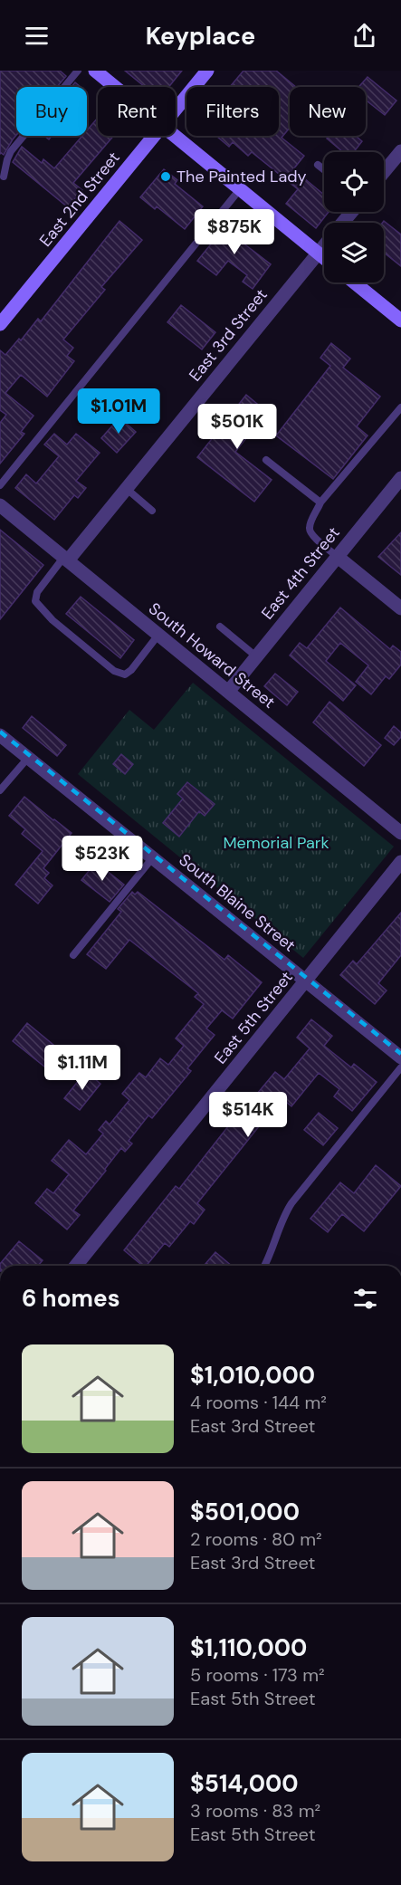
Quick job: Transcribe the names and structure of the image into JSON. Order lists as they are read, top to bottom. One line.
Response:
{"streets":{"street":["East 2nd Street","East 3rd Street","East 4th Street","South Howard Street","South Blaine Street","East 5th Street"]},"crossings":[["East 3rd Street","South Howard Street"],["East 4th Street","South Howard Street"],["South Blaine Street","East 5th Street"]],"parks":["Memorial Park"],"places":["The Painted Lady"],"page":{"header":"Keyplace","chip":["Buy","Rent","Filters","New"],"price":["$875K","$1.01M","$501K","$523K","$1.11M","$514K"],"heading":"6 homes","list":[{"name":"$1,010,000","note":"4 rooms · 144 m² · East 3rd Street"},{"name":"$501,000","note":"2 rooms · 80 m² · East 3rd Street"},{"name":"$1,110,000","note":"5 rooms · 173 m² · East 5th Street"},{"name":"$514,000","note":"3 rooms · 83 m² · East 5th Street"}]}}
